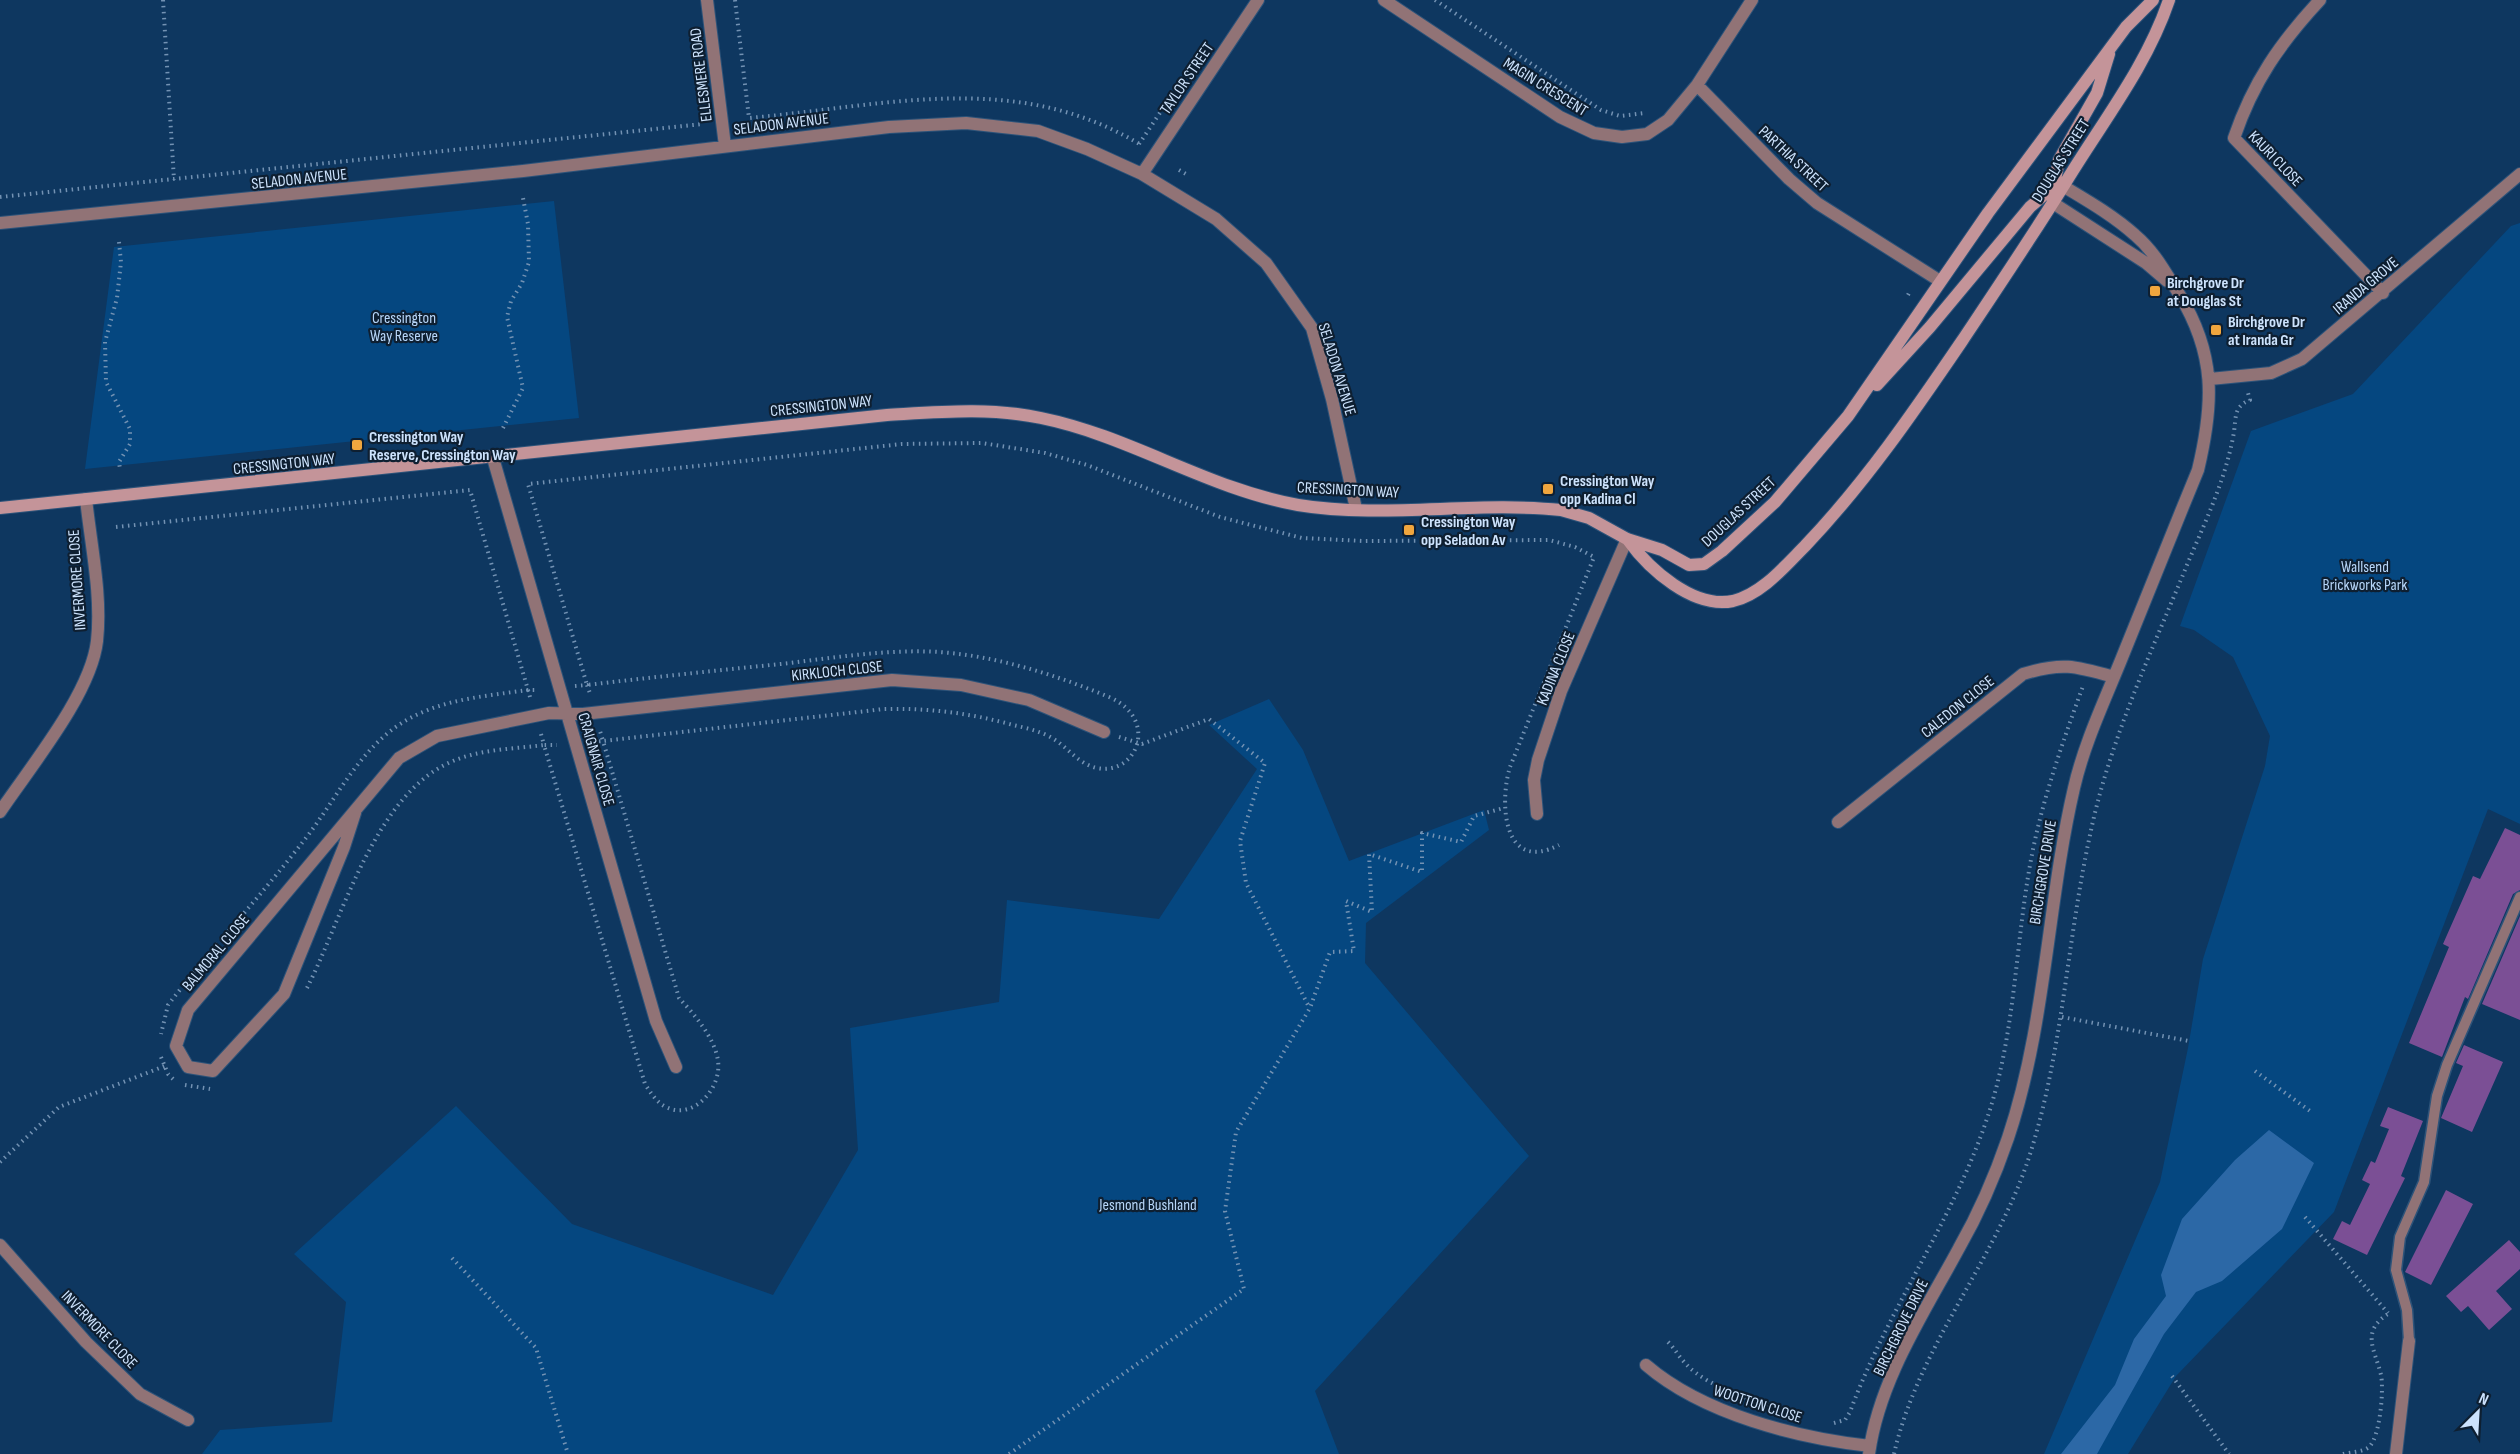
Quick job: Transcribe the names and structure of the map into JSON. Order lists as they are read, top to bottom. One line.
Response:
{"streets":{"street":["ELLESMERE ROAD","TAYLOR STREET","MAGIN CRESCENT","SELADON AVENUE","PARTHIA STREET","KAURI CLOSE","DOUGLAS STREET","IRANDA GROVE","CRESSINGTON WAY","INVERMORE CLOSE","KADINA CLOSE","KIRKLOCH CLOSE","CALEDON CLOSE","CRAIGNAIR CLOSE","BIRCHGROVE DRIVE","BALMORAL CLOSE","WOOTTON CLOSE"]},"crossings":[["ELLESMERE ROAD","SELADON AVENUE"],["TAYLOR STREET","SELADON AVENUE"],["MAGIN CRESCENT","PARTHIA STREET"],["SELADON AVENUE","CRESSINGTON WAY"],["PARTHIA STREET","DOUGLAS STREET"],["KAURI CLOSE","IRANDA GROVE"],["DOUGLAS STREET","CRESSINGTON WAY"],["DOUGLAS STREET","KADINA CLOSE"],["DOUGLAS STREET","BIRCHGROVE DRIVE"],["IRANDA GROVE","BIRCHGROVE DRIVE"],["CRESSINGTON WAY","INVERMORE CLOSE"],["CRESSINGTON WAY","KADINA CLOSE"],["CRESSINGTON WAY","CRAIGNAIR CLOSE"],["KIRKLOCH CLOSE","CRAIGNAIR CLOSE"],["KIRKLOCH CLOSE","BALMORAL CLOSE"],["CALEDON CLOSE","BIRCHGROVE DRIVE"],["CRAIGNAIR CLOSE","BALMORAL CLOSE"],["BIRCHGROVE DRIVE","WOOTTON CLOSE"]],"parks":["Cressington Way Reserve","Wallsend Brickworks Park","Jesmond Bushland"],"places":{"transit":["Birchgrove Dr at Douglas St","Birchgrove Dr at Iranda Gr","Cressington Way Reserve, Cressington Way","Cressington Way opp Kadina Cl","Cressington Way opp Seladon Av"]},"north":"top right"}
